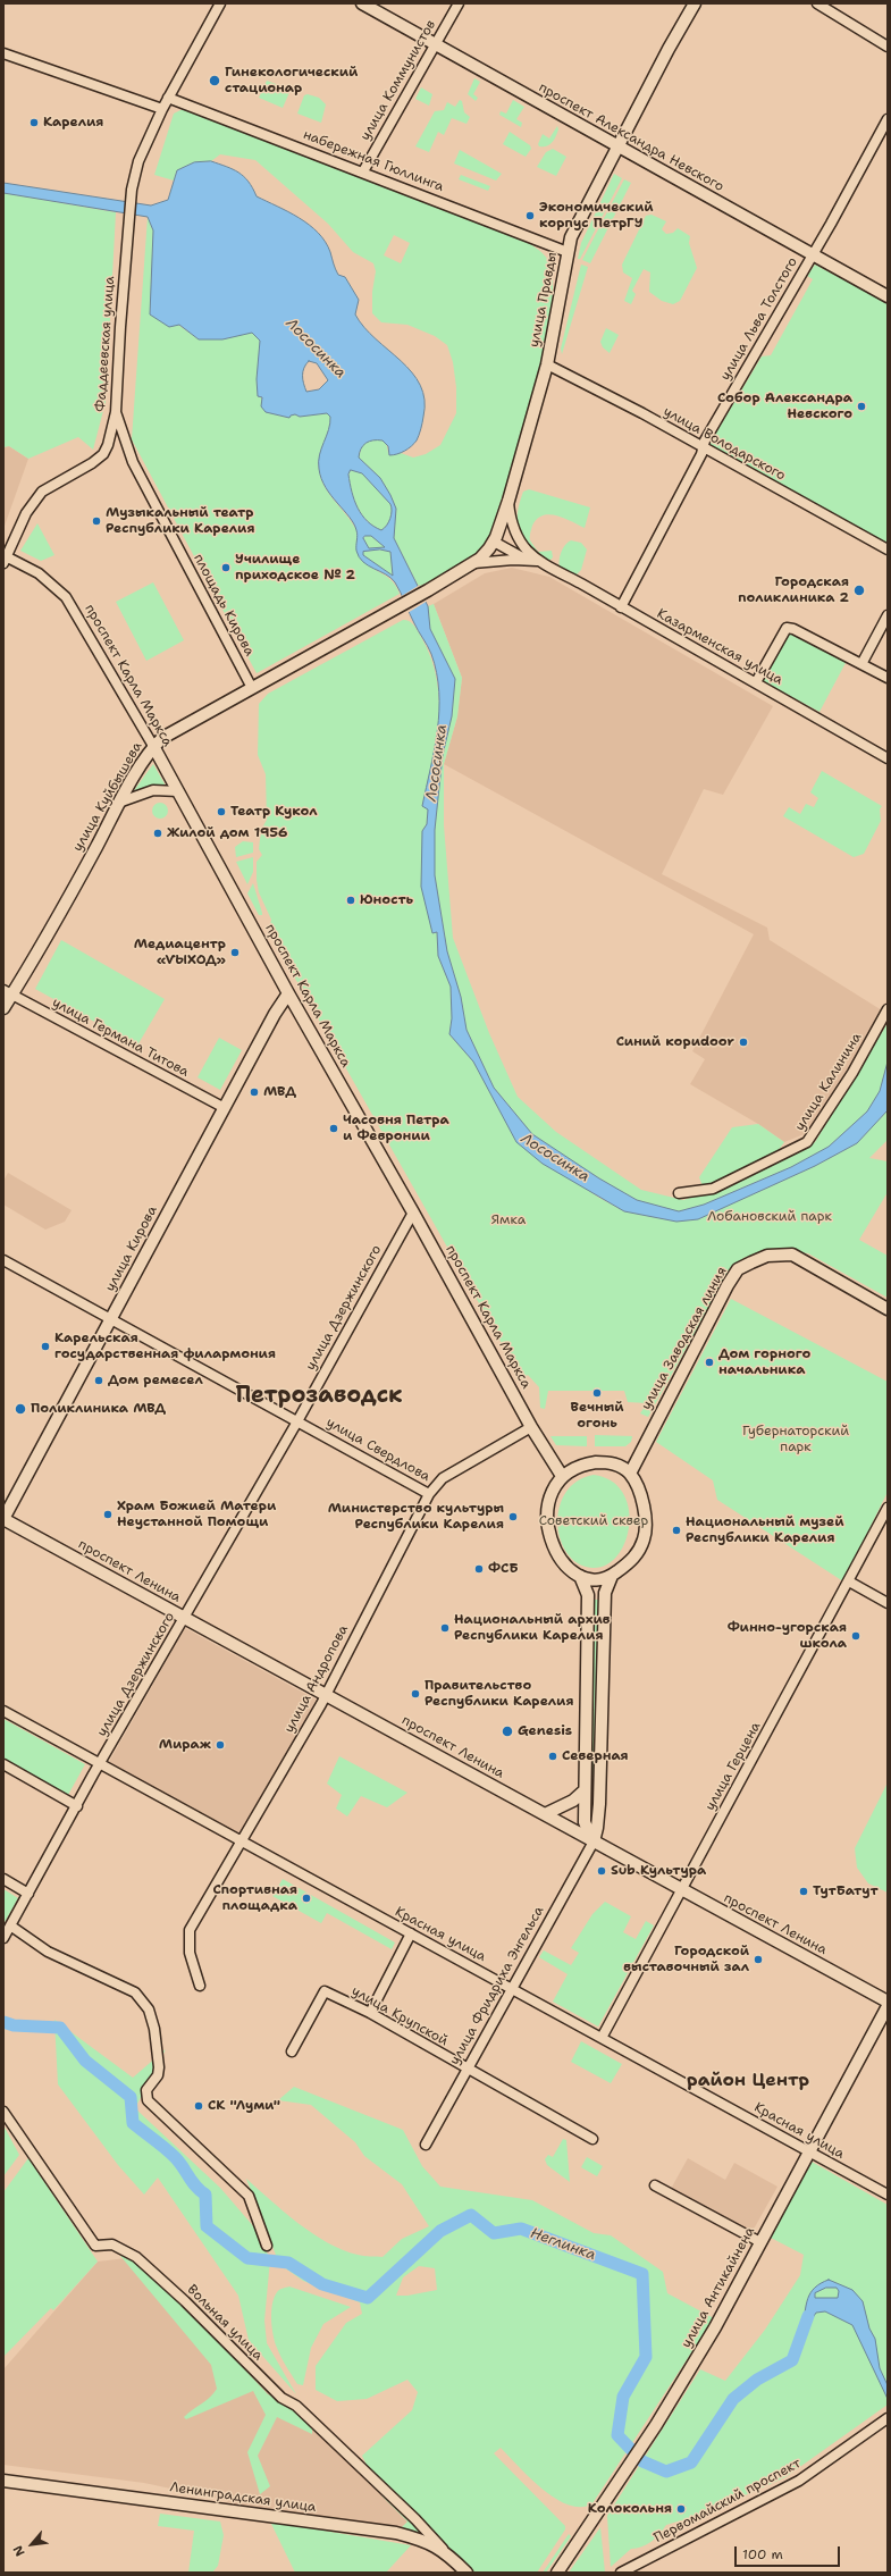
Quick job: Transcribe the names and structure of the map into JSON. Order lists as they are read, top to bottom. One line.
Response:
{"streets":{"main road":["проспект Александра Невского","улица Правды","проспект Карла Маркса","улица Куйбышева","улица Кирова","улица Заводская линия","проспект Ленина","улица Фридриха Энгельса","улица Антикайнена","Ленинградская улица"],"street":["улица Коммунистов","набережная Гюллинга","улица Льва Толстого","Фаддеевская улица","улица Володарского","площадь Кирова","Казарменская улица","улица Германа Титова","улица Калинина","улица Дзержинского","улица Свердлова","улица Андропова","улица Герцена","Красная улица","улица Крупской","Вольная улица","Первомайский проспект"]},"crossings":[["улица Коммунистов","проспект Александра Невского"],["улица Коммунистов","набережная Гюллинга"],["проспект Александра Невского","улица Правды"],["проспект Александра Невского","улица Льва Толстого"],["набережная Гюллинга","улица Правды"],["набережная Гюллинга","Фаддеевская улица"],["улица Правды","улица Володарского"],["улица Правды","улица Куйбышева"],["улица Льва Толстого","улица Володарского"],["улица Льва Толстого","Казарменская улица"],["Фаддеевская улица","площадь Кирова"],["Фаддеевская улица","проспект Карла Маркса"],["площадь Кирова","улица Куйбышева"],["проспект Карла Маркса","улица Куйбышева"],["проспект Карла Маркса","улица Кирова"],["проспект Карла Маркса","улица Дзержинского"],["проспект Карла Маркса","улица Заводская линия"],["проспект Карла Маркса","улица Андропова"],["проспект Карла Маркса","улица Фридриха Энгельса"],["улица Куйбышева","улица Германа Титова"],["улица Германа Титова","улица Кирова"],["улица Кирова","улица Свердлова"],["улица Кирова","проспект Ленина"],["улица Дзержинского","улица Свердлова"],["улица Дзержинского","проспект Ленина"],["улица Дзержинского","Красная улица"],["улица Заводская линия","улица Фридриха Энгельса"],["улица Свердлова","улица Андропова"],["проспект Ленина","улица Андропова"],["проспект Ленина","улица Герцена"],["проспект Ленина","улица Фридриха Энгельса"],["улица Андропова","Красная улица"],["улица Герцена","Красная улица"],["Красная улица","улица Фридриха Энгельса"],["Красная улица","улица Антикайнена"],["улица Фридриха Энгельса","улица Крупской"],["Вольная улица","Ленинградская улица"]],"districts":["Петрозаводск","район Центр"],"water":["Лососинка","Неглинка"],"parks":["Лобановский парк","Ямка","Губернаторский парк","Советский сквер"],"places":["Гинекологический стационар","Карелия","Экономический корпус ПетрГУ","Собор Александра Невского","Музыкальный театр Республики Карелия","Училище приходское № 2","Городская поликлиника 2","Театр Кукол","Жилой дом 1956","Юность","Медиацентр «ѴЫХОД»","Синий кориdoor","МВД","Часовня Петра и Февронии","Карельская государственная филармония","Дом горного начальника","Дом ремесел","Вечный огонь","Поликлиника МВД","Храм Божией Матери Неустанной Помощи","Министерство культуры Республики Карелия","Национальный музей Республики Карелия","ФСБ","Национальный архив Республики Карелия","Финно-угорская школа","Правительство Республики Карелия","Genesis","Мираж","Северная","Sub Культура","ТутБатут","Спортивная площадка","Городской выставочный зал","СК \"Луми\"","Колокольня"],"scale_bar":"100 m","north":"bottom left"}
